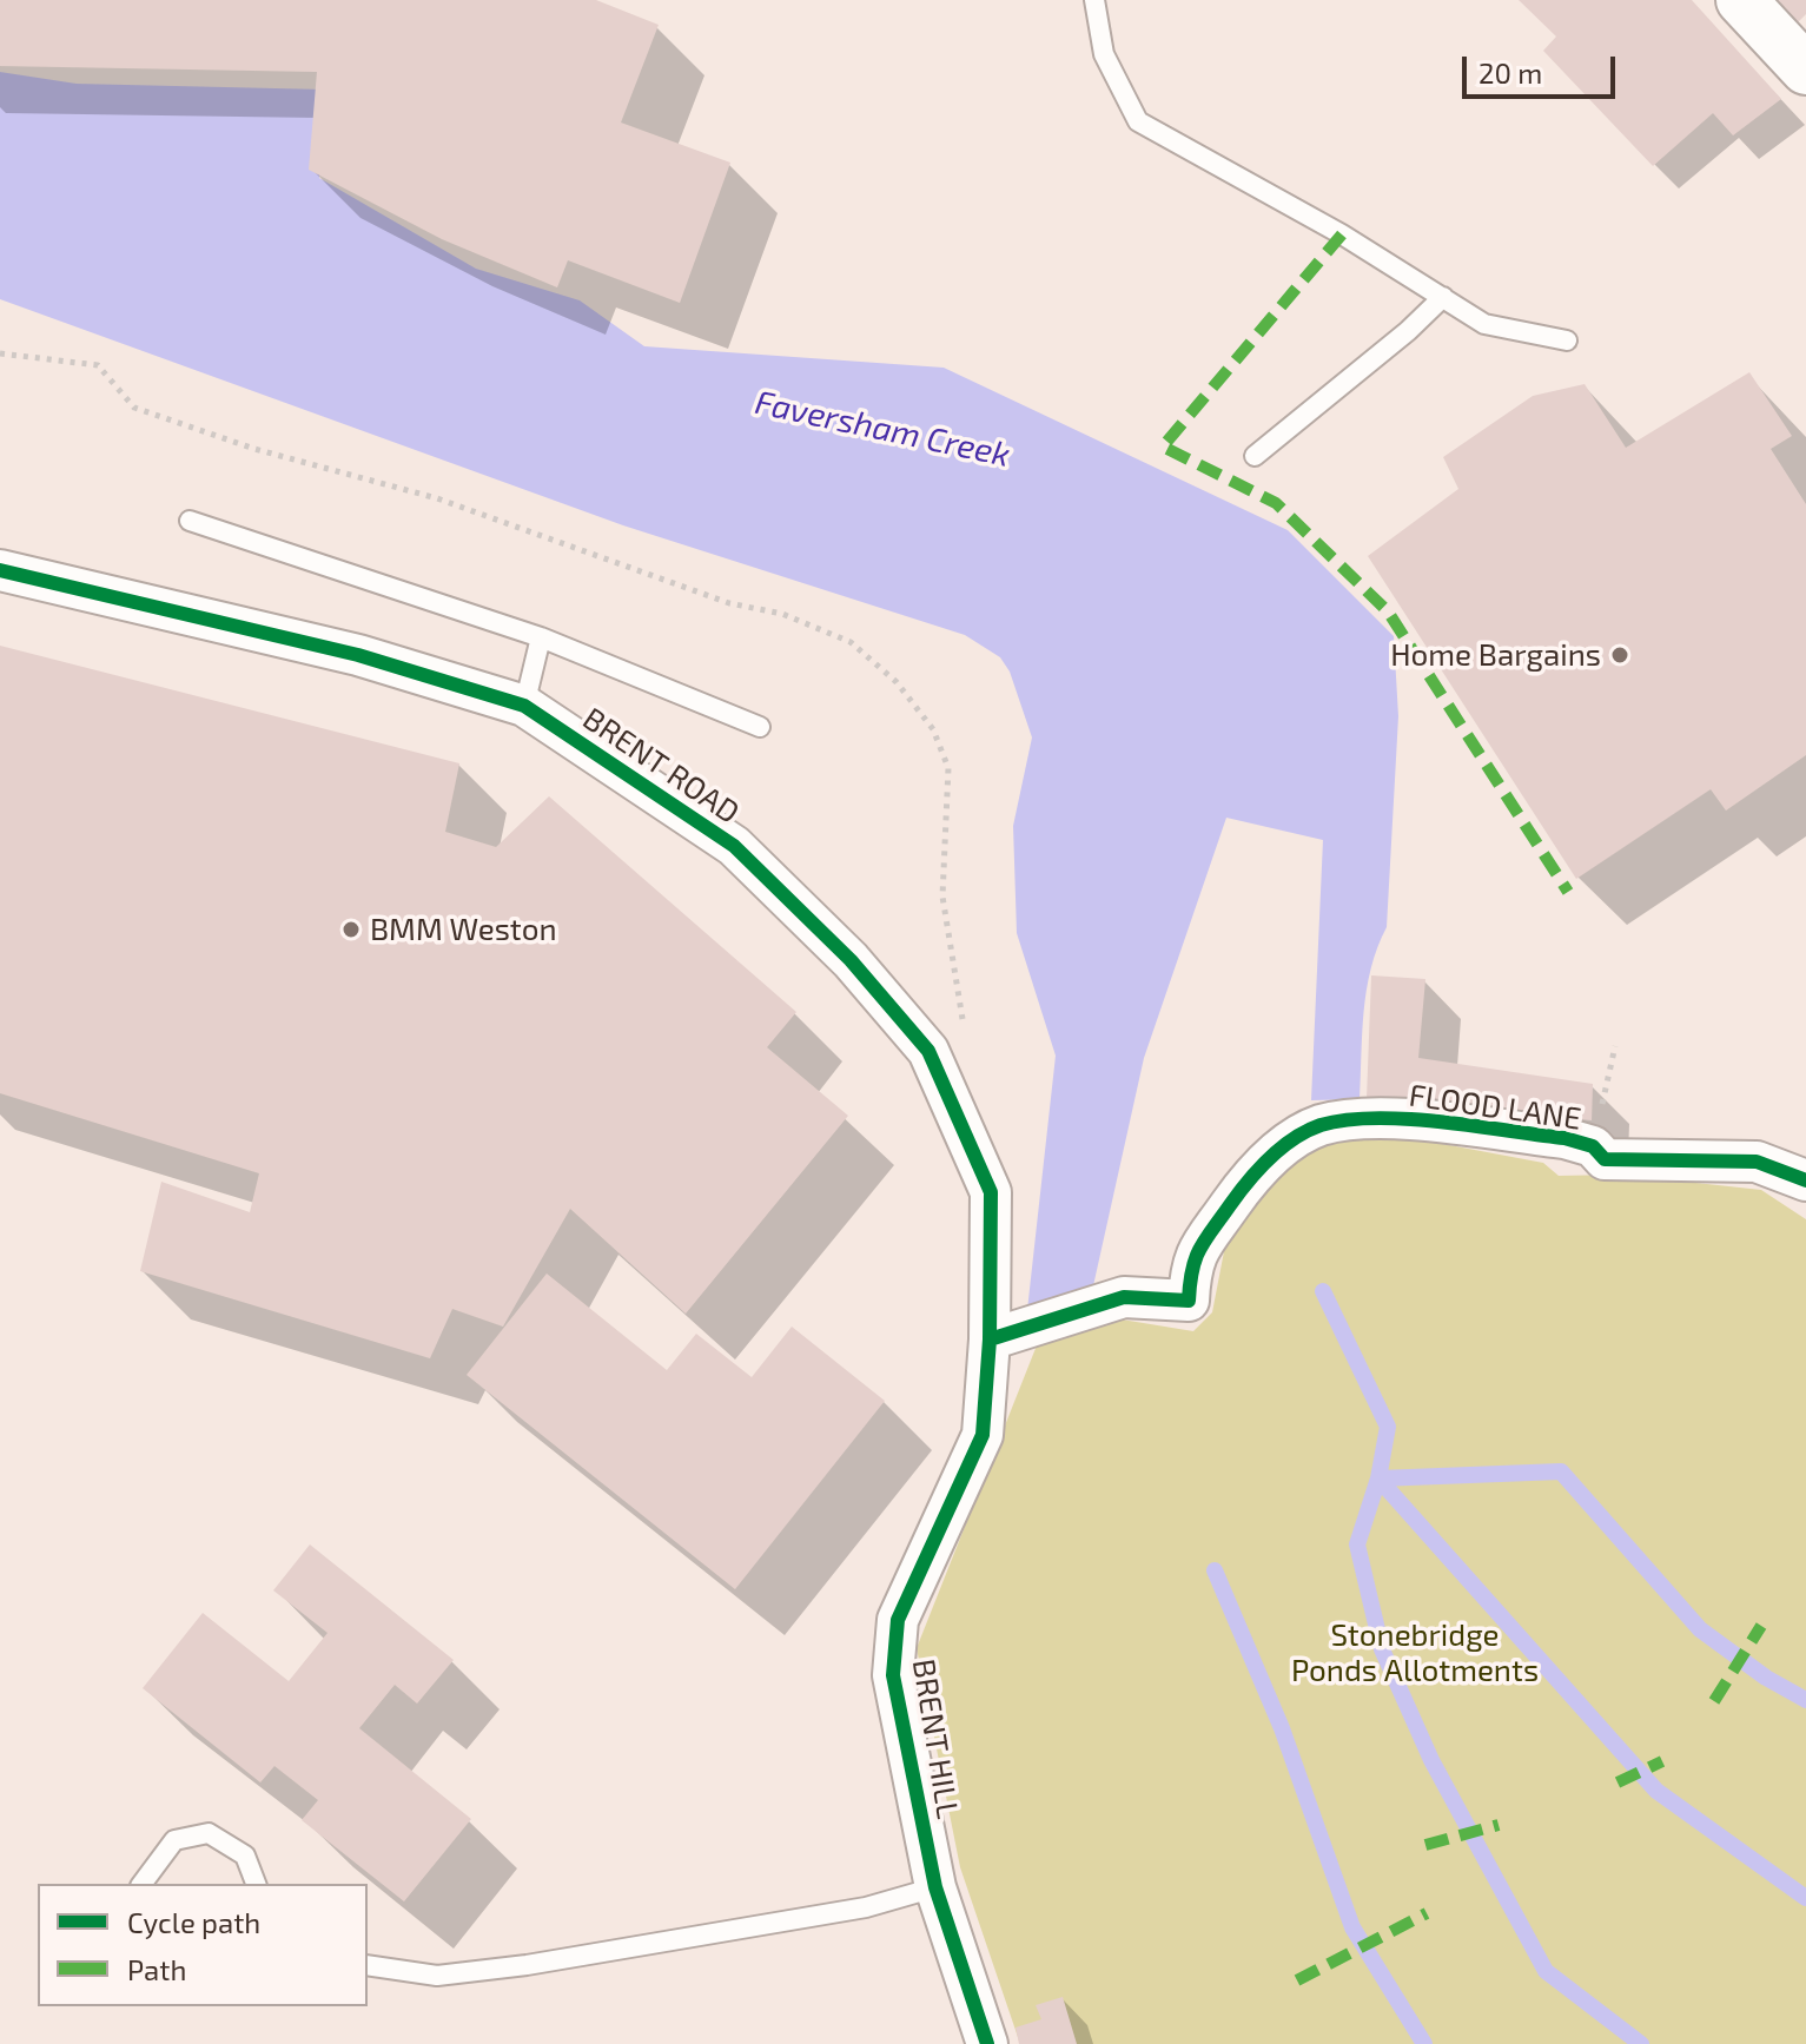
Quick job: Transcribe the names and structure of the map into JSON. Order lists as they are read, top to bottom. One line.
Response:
{"streets":{"street":["BRENT ROAD","FLOOD LANE","BRENT HILL"]},"crossings":[["BRENT ROAD","FLOOD LANE"],["BRENT ROAD","BRENT HILL"],["FLOOD LANE","BRENT HILL"]],"water":["Faversham Creek"],"parks":["Stonebridge Ponds Allotments"],"places":["Home Bargains","BMM Weston"],"legend":["Cycle path","Path"],"scale_bar":"20 m"}
